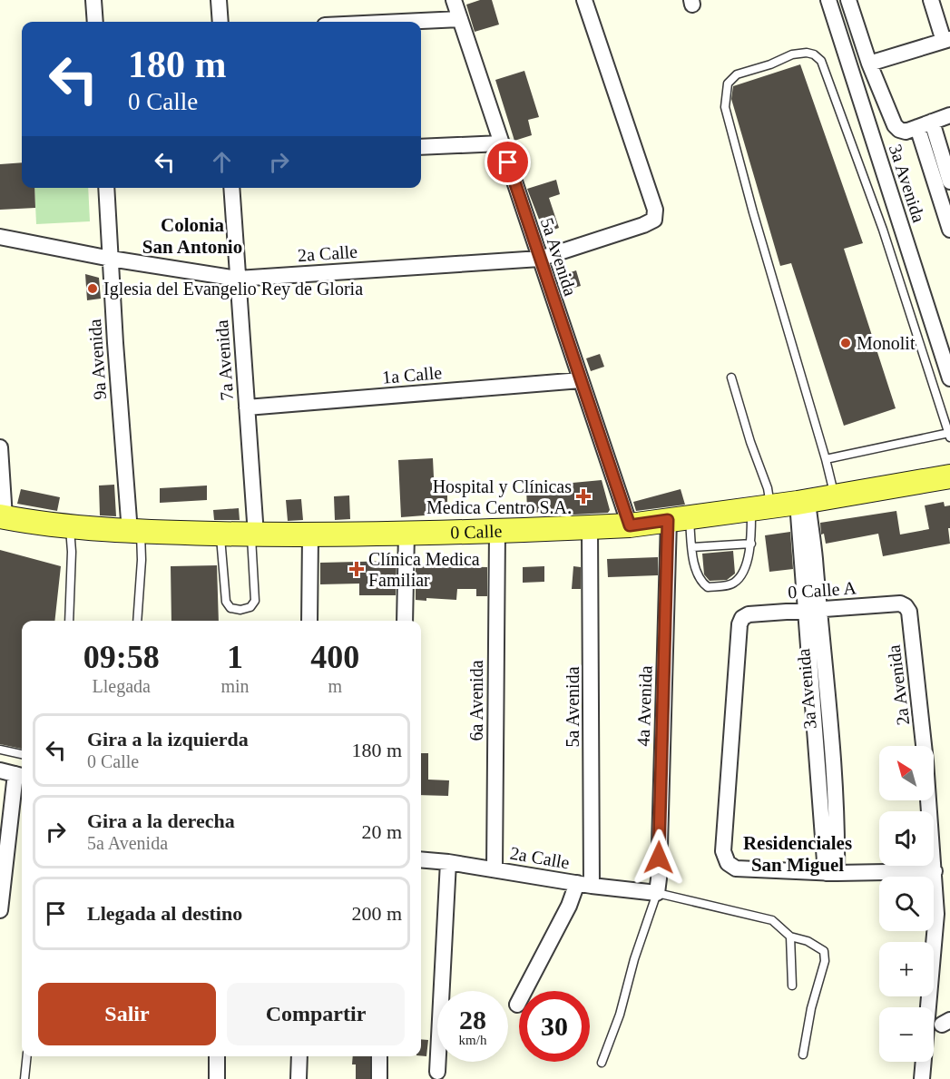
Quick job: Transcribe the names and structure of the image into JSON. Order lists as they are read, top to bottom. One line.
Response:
{"streets":{"main road":["0 Calle"],"street":["3a Avenida","2a Calle","5a Avenida","9a Avenida","7a Avenida","1a Calle","0 Calle A","2a Avenida","6a Avenida","4a Avenida"]},"crossings":[["3a Avenida","0 Calle"],["3a Avenida","0 Calle A"],["2a Calle","5a Avenida"],["2a Calle","9a Avenida"],["2a Calle","7a Avenida"],["2a Calle","6a Avenida"],["2a Calle","4a Avenida"],["5a Avenida","1a Calle"],["5a Avenida","0 Calle"],["9a Avenida","0 Calle"],["7a Avenida","1a Calle"],["7a Avenida","0 Calle"],["0 Calle","6a Avenida"],["0 Calle","4a Avenida"],["0 Calle A","2a Avenida"]],"districts":["Colonia San Antonio","Residenciales San Miguel"],"places":{"other":["Iglesia del Evangelio Rey de Gloria","Monolit"],"health":["Hospital y Clínicas Medica Centro S.A.","Clínica Medica Familiar"]},"north":"top left","page":{"turn":["180 m","0 Calle"],"eta":["09:58","Llegada","1","min","400","m"],"list":[{"name":"Gira a la izquierda","note":"0 Calle","value":"180 m"},{"name":"Gira a la derecha","note":"5a Avenida","value":"20 m"},{"name":"Llegada al destino","value":"200 m"}],"map_buttons":["+","−"],"buttons":["Salir","Compartir"],"speed":"28 km/h","limit":"30"}}
